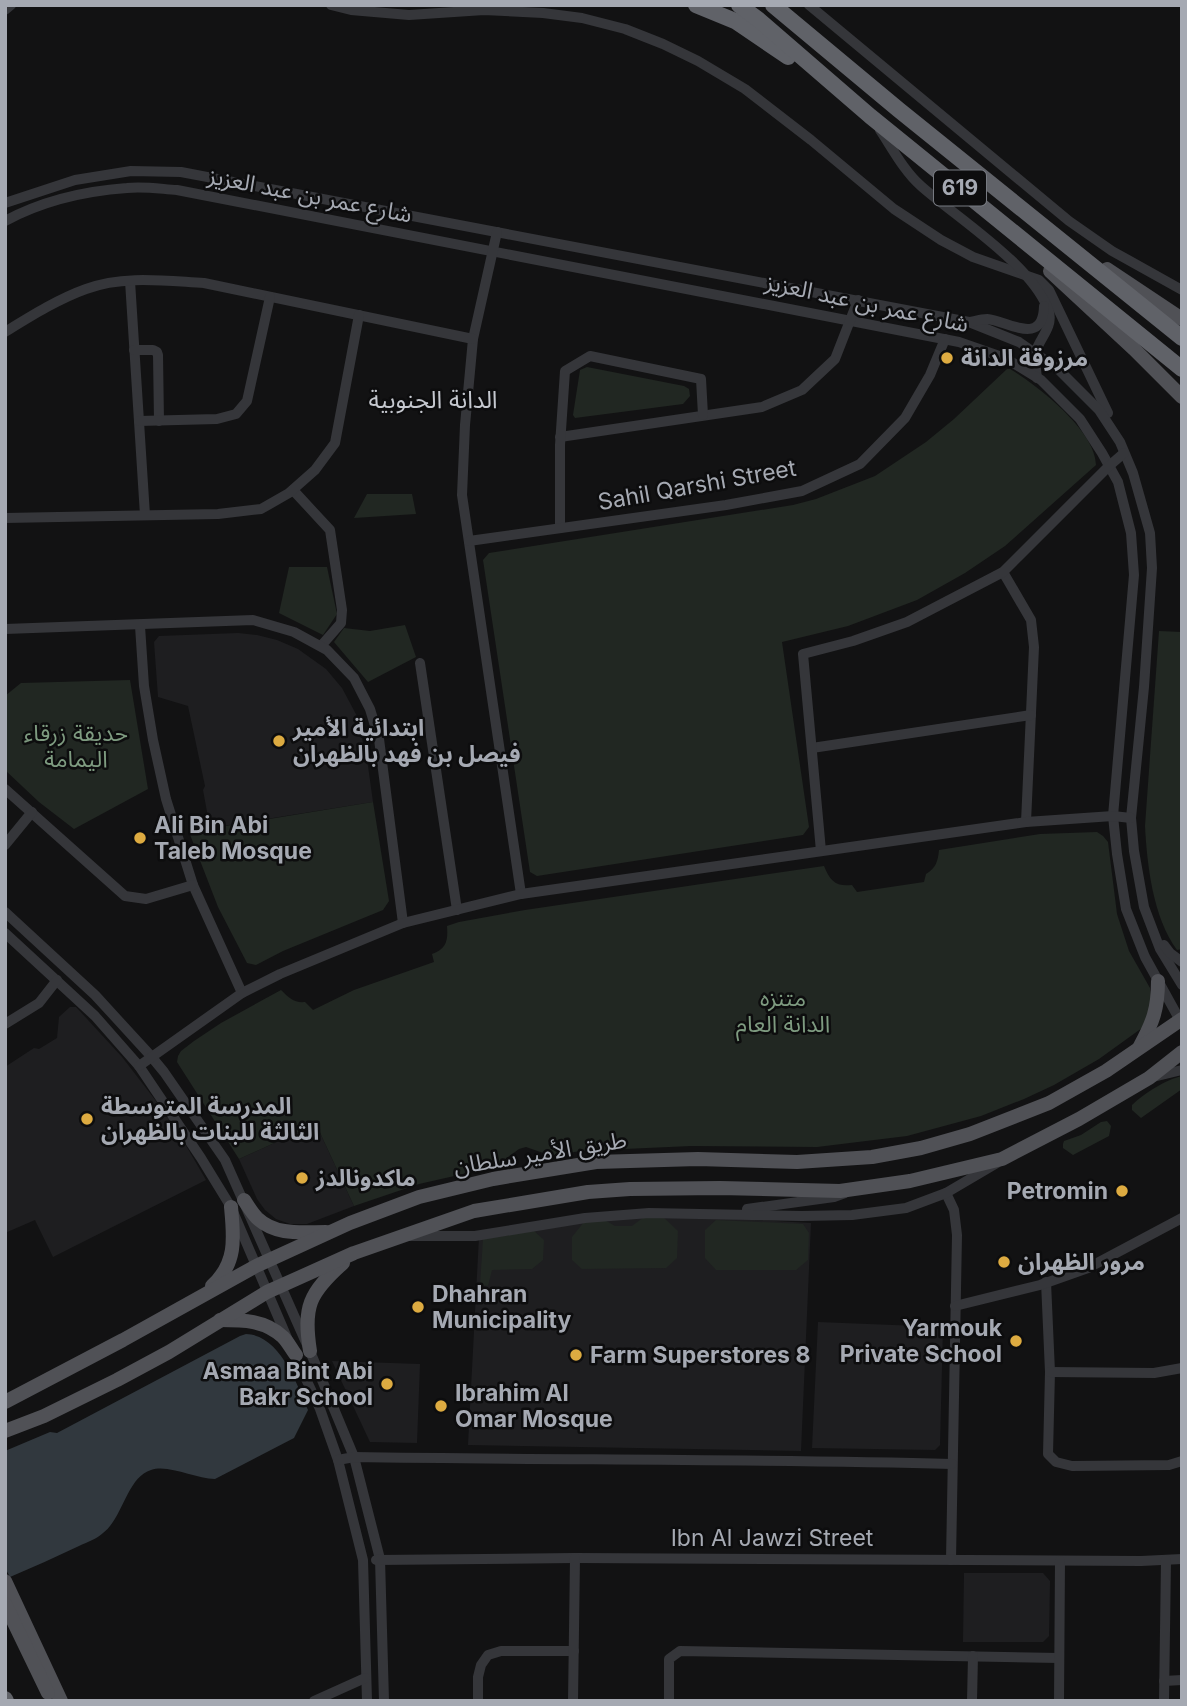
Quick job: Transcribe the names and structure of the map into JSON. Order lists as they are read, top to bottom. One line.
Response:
{"streets":{"highway":["619"],"main road":["طريق الأمير سلطان"],"street":["شارع عمر بن عبد العزيز","Sahil Qarshi Street","Ibn Al Jawzi Street"]},"crossings":[["شارع عمر بن عبد العزيز","Sahil Qarshi Street"],["شارع عمر بن عبد العزيز","طريق الأمير سلطان"]],"districts":["الدانة الجنوبية"],"parks":["حديقة زرقاء اليمامة","متنزه الدانة العام"],"places":["مرزوقة الدانة","ابتدائية الأمير فيصل بن فهد بالظهران","Ali Bin Abi Taleb Mosque","المدرسة المتوسطة الثالثة للبنات بالظهران","ماكدونالدز","Petromin","مرور الظهران","Dhahran Municipality","Yarmouk Private School","Farm Superstores 8","Asmaa Bint Abi Bakr School","Ibrahim Al Omar Mosque"]}
